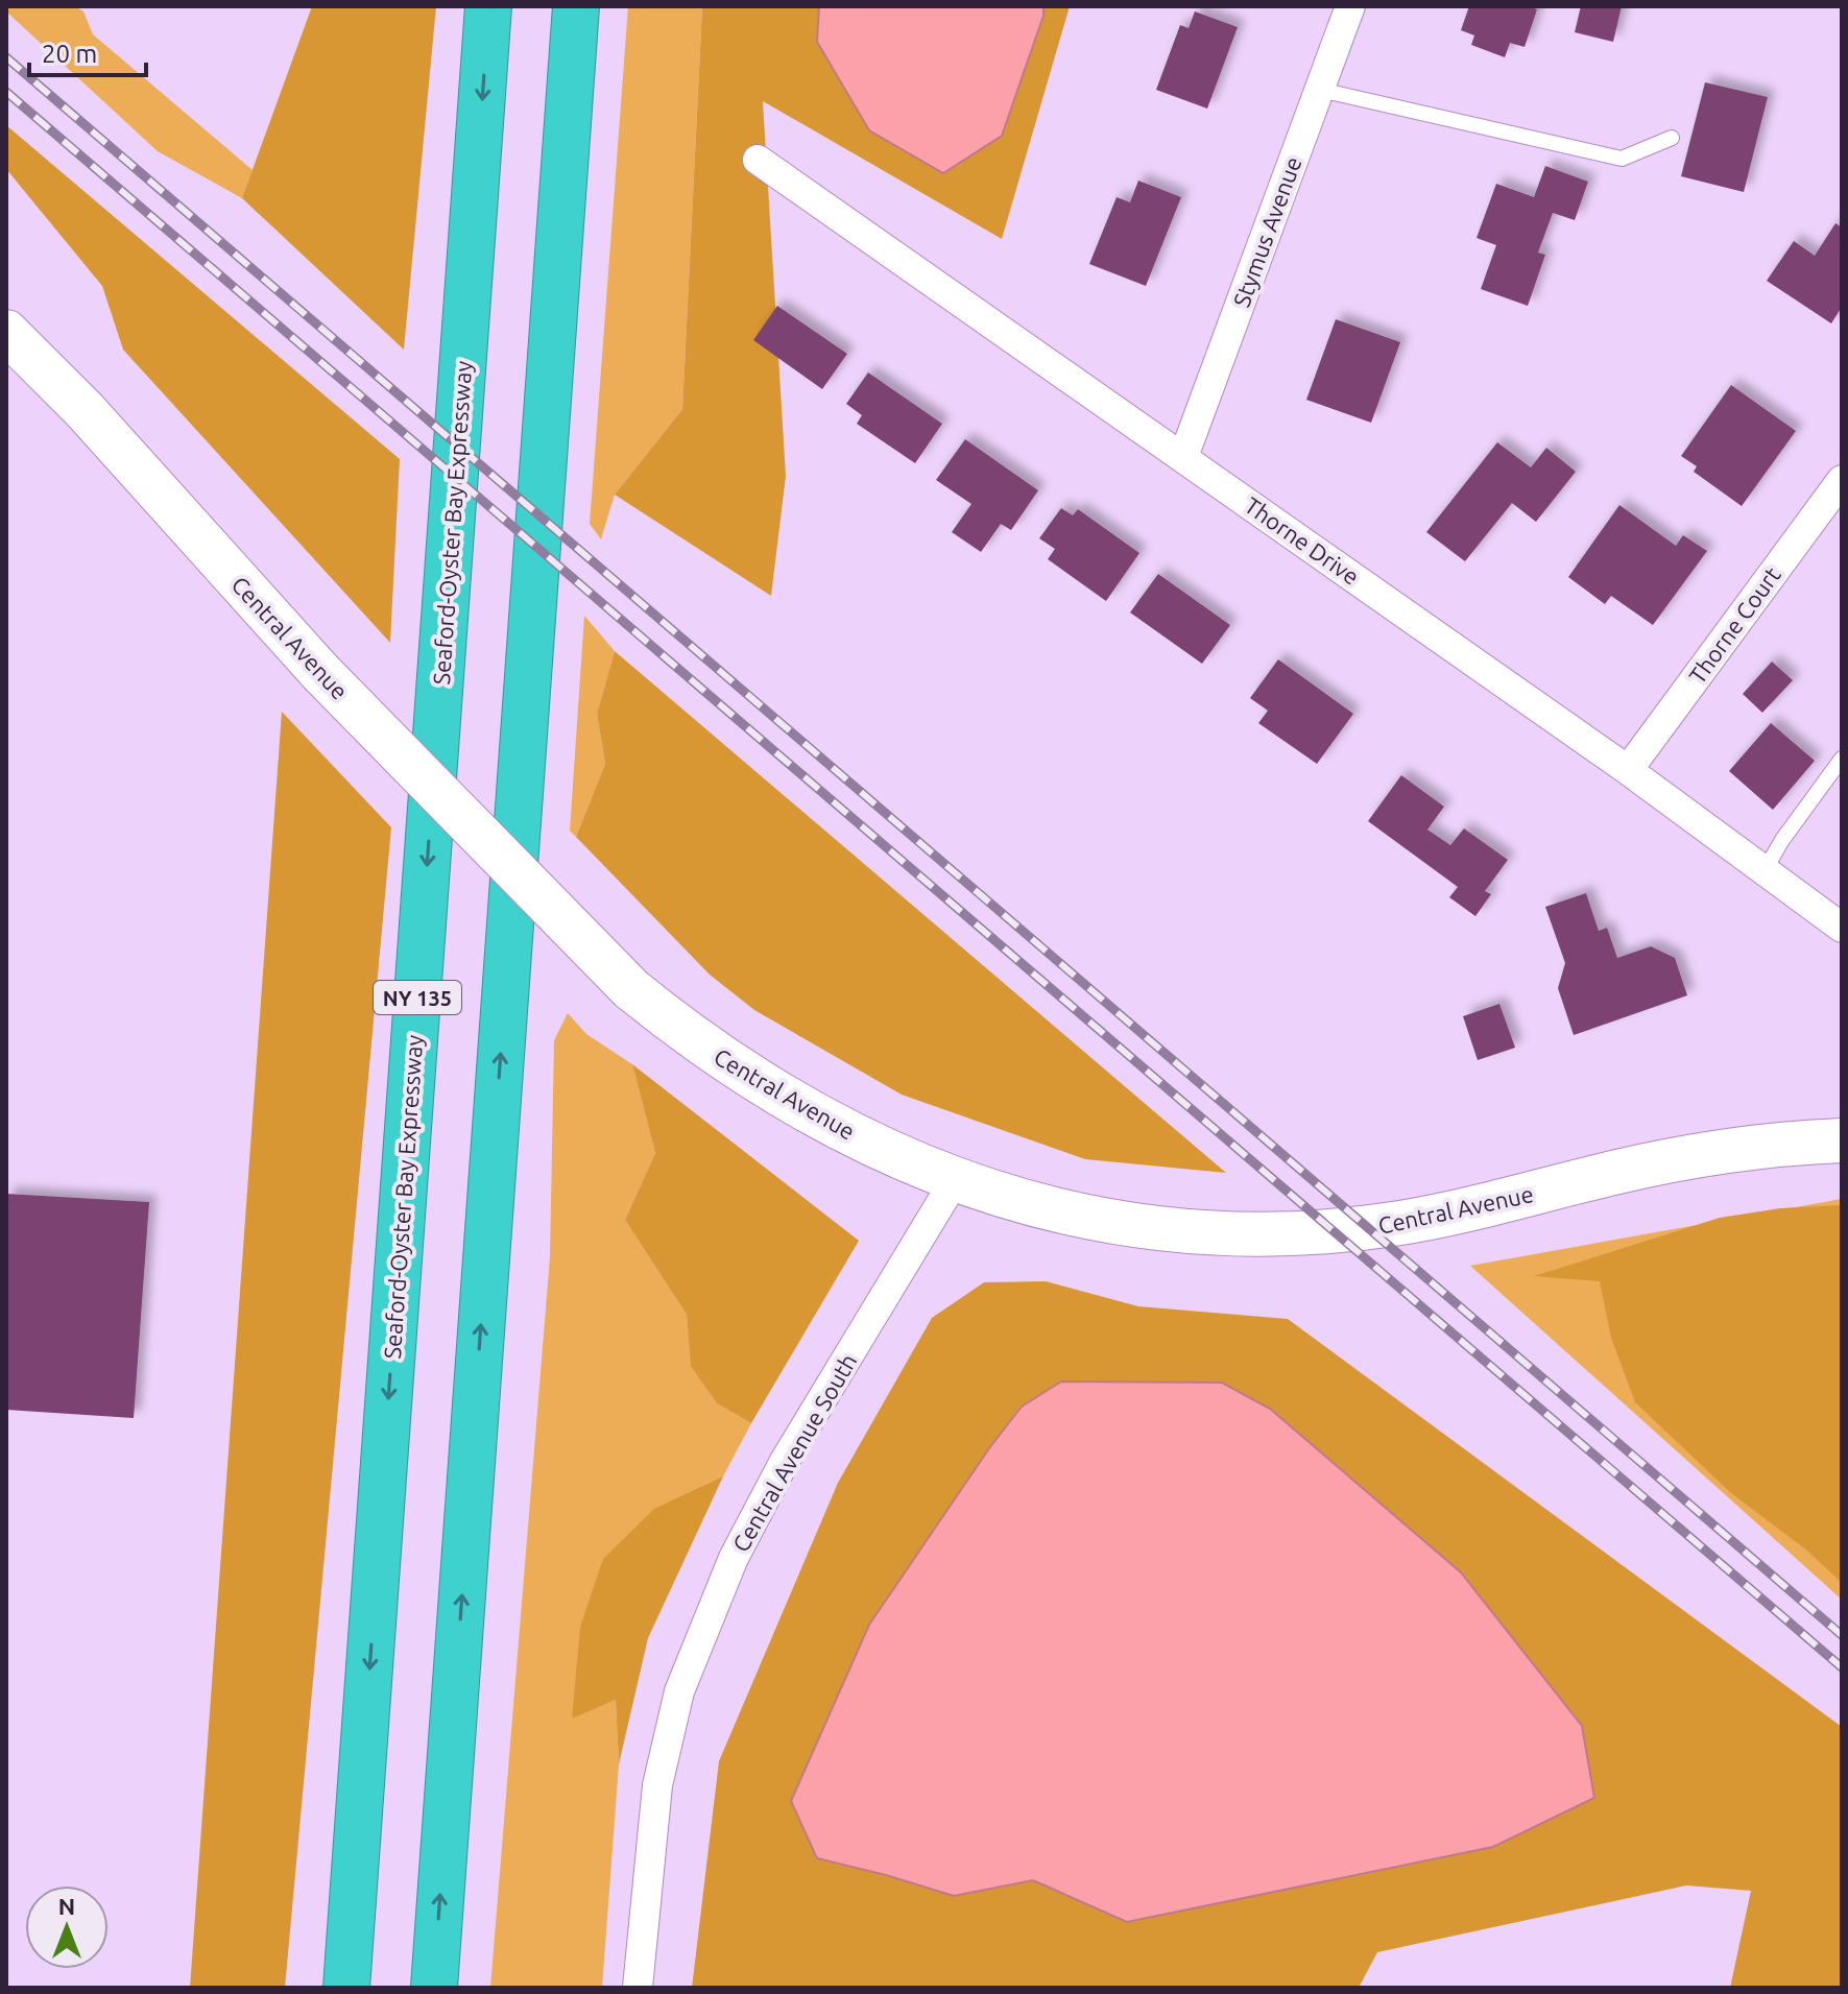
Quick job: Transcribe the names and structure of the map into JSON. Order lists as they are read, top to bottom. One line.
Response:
{"streets":{"highway":["Seaford-Oyster Bay Expressway","NY 135"],"main road":["Central Avenue"],"street":["Stymus Avenue","Thorne Drive","Thorne Court","Central Avenue South"]},"crossings":[["Stymus Avenue","Thorne Drive"],["Thorne Drive","Thorne Court"],["Central Avenue","Central Avenue South"]],"scale_bar":"20 m","north":"top"}
